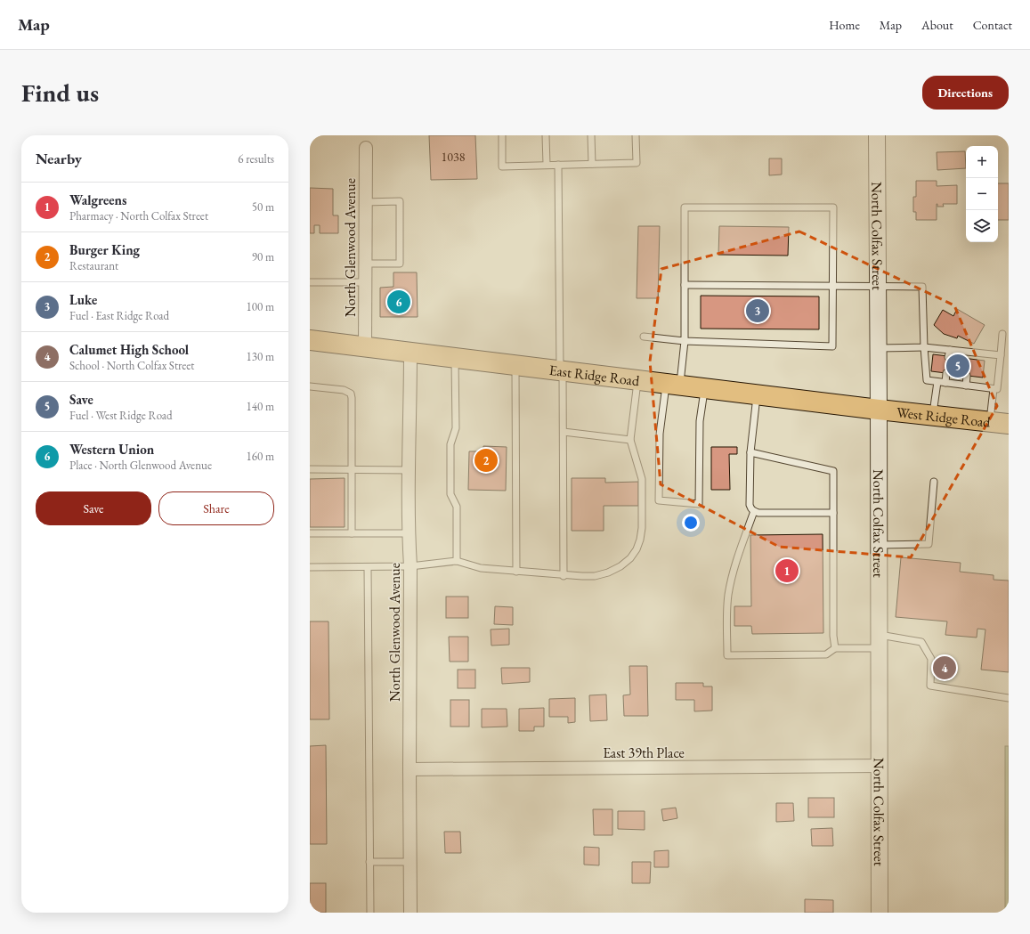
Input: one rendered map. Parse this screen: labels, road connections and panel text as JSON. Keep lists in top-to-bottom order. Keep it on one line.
{"streets":{"main road":["East Ridge Road","West Ridge Road"],"street":["North Colfax Street","North Glenwood Avenue","East 39th Place"]},"crossings":[["North Colfax Street","East Ridge Road"],["North Colfax Street","West Ridge Road"],["North Colfax Street","East 39th Place"],["North Glenwood Avenue","East Ridge Road"],["North Glenwood Avenue","East 39th Place"],["East Ridge Road","West Ridge Road"]],"house_numbers":["1038"],"page":{"header":"Map","nav":["Home","Map","About","Contact"],"buttons":["Directions",["Save","Share"]],"title":"Find us","heading":["Nearby","6 results"],"map_buttons":["+","−"],"list":[{"mark":"1","name":"Walgreens","note":"Pharmacy · North Colfax Street","value":"50 m"},{"mark":"2","name":"Burger King","note":"Restaurant","value":"90 m"},{"mark":"3","name":"Luke","note":"Fuel · East Ridge Road","value":"100 m"},{"mark":"4","name":"Calumet High School","note":"School · North Colfax Street","value":"130 m"},{"mark":"5","name":"Save","note":"Fuel · West Ridge Road","value":"140 m"},{"mark":"6","name":"Western Union","note":"Place · North Glenwood Avenue","value":"160 m"}],"pins":["6","3","5","2","1","4"]}}
